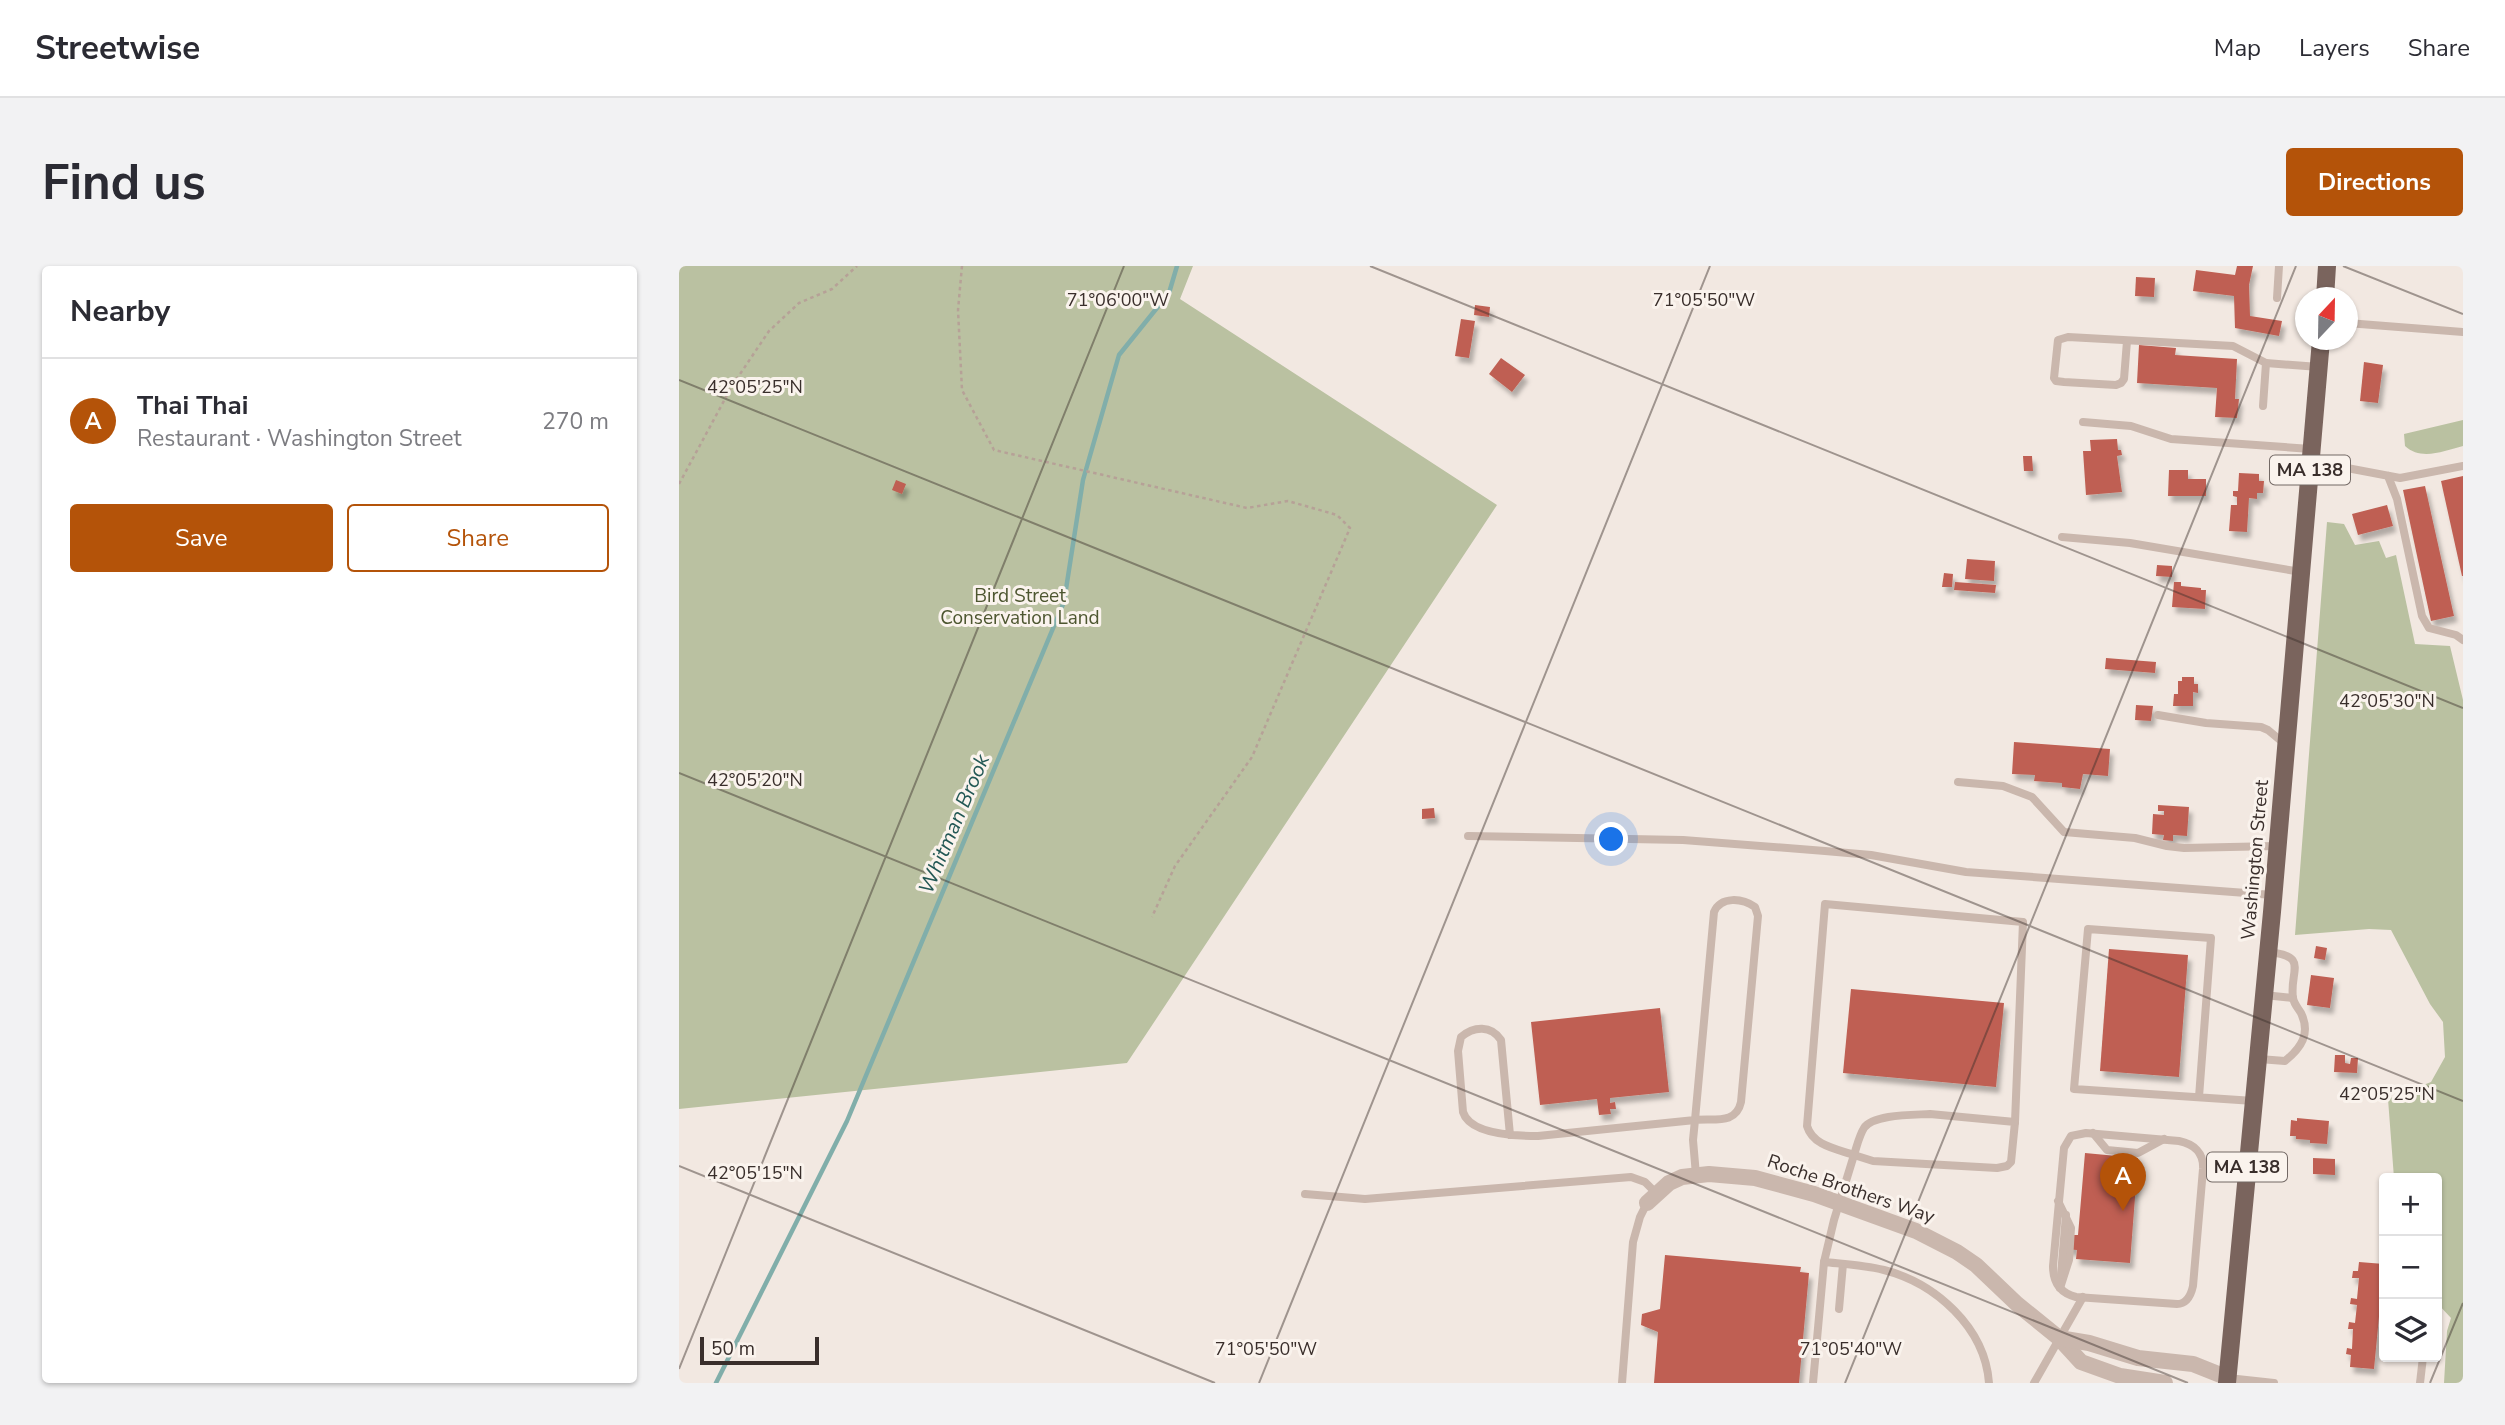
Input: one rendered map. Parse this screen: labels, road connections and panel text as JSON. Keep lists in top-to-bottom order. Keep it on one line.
{"streets":{"main road":["MA 138","Washington Street"],"street":["Roche Brothers Way"]},"crossings":[["Washington Street","Roche Brothers Way"]],"water":["Whitman Brook"],"parks":["Bird Street Conservation Land"],"scale_bar":"50 m","north":"top","page":{"header":"Streetwise","nav":["Map","Layers","Share"],"buttons":["Directions",["Save","Share"]],"title":"Find us","heading":"Nearby","list":[{"mark":"A","name":"Thai Thai","note":"Restaurant · Washington Street","value":"270 m"}],"pins":"A","map_buttons":["+","−"],"scale":"50 m"},"coordinates":["71°06'00\"W","71°05'50\"W","42°05'25\"N","42°05'30\"N","42°05'20\"N","42°05'15\"N","71°05'40\"W"]}
